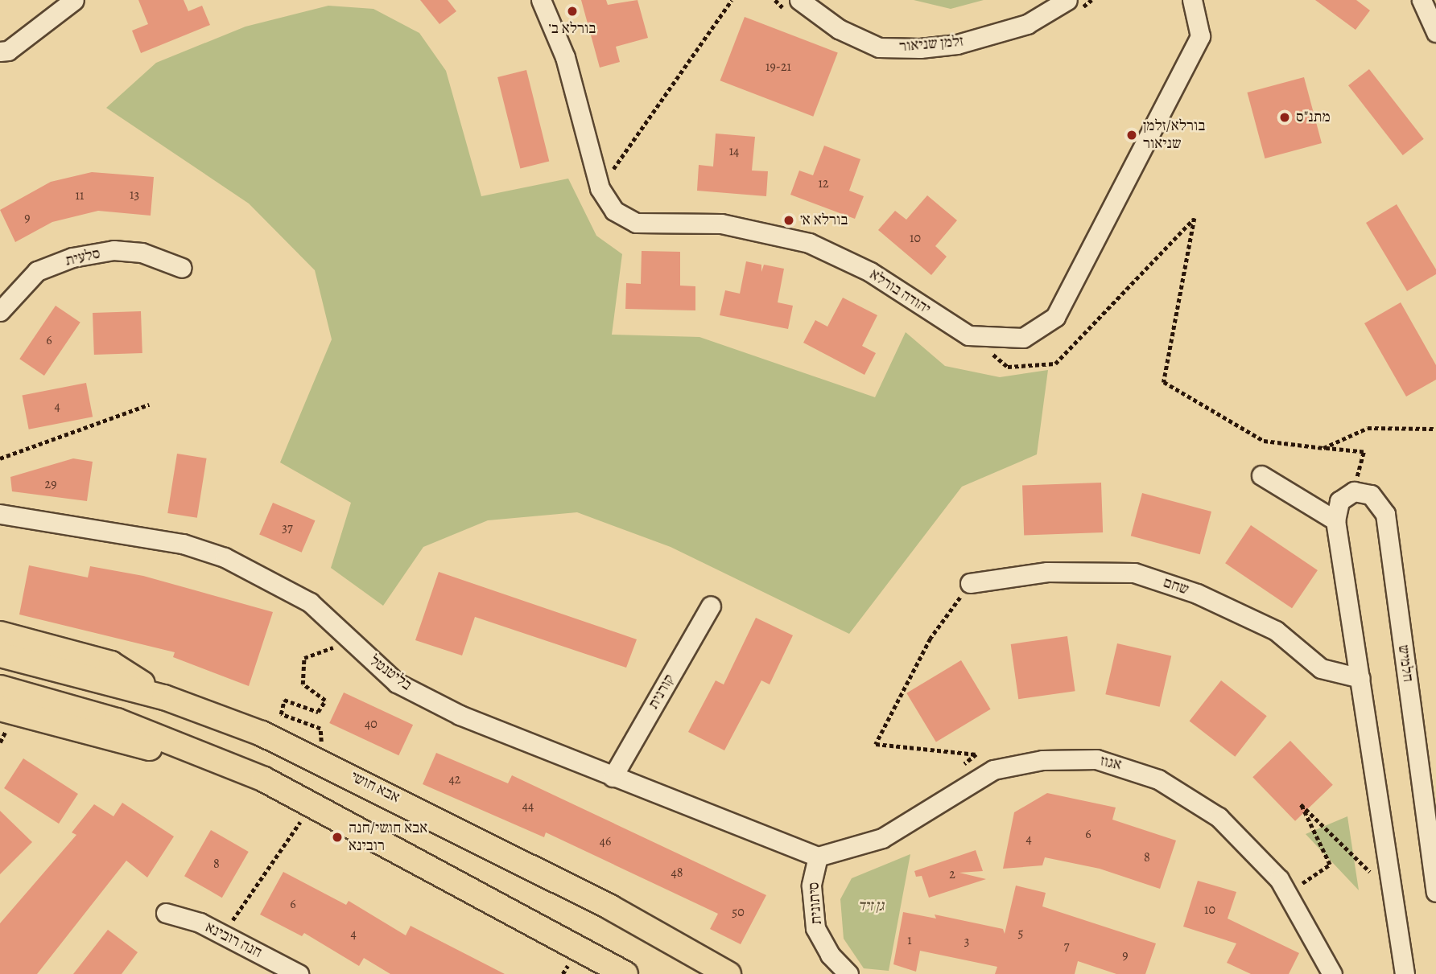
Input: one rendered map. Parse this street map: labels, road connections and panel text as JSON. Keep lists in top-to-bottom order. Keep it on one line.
{"streets":{"main road":["אבא חושי"],"street":["זלמן שניאור","סלעית","יהודה בורלא","שחם","חלמיש","בליטנטל","קורנית","אגוז","סיתונית","חנה רובינא"]},"crossings":[["בליטנטל","קורנית"],["בליטנטל","אגוז"],["בליטנטל","סיתונית"],["אגוז","סיתונית"]],"parks":["גן זיד"],"places":["בורלא ב׳","מתנ\"ס","בורלא/זלמן שניאור","בורלא א׳","אבא חושי/חנה רובינא"],"house_numbers":["19-21","14","12","13","11","9","10","6","4","29","37","40","42","44","6","4","46","8","8","48","2","6","10","50","5","4","1","3","7","9"]}
